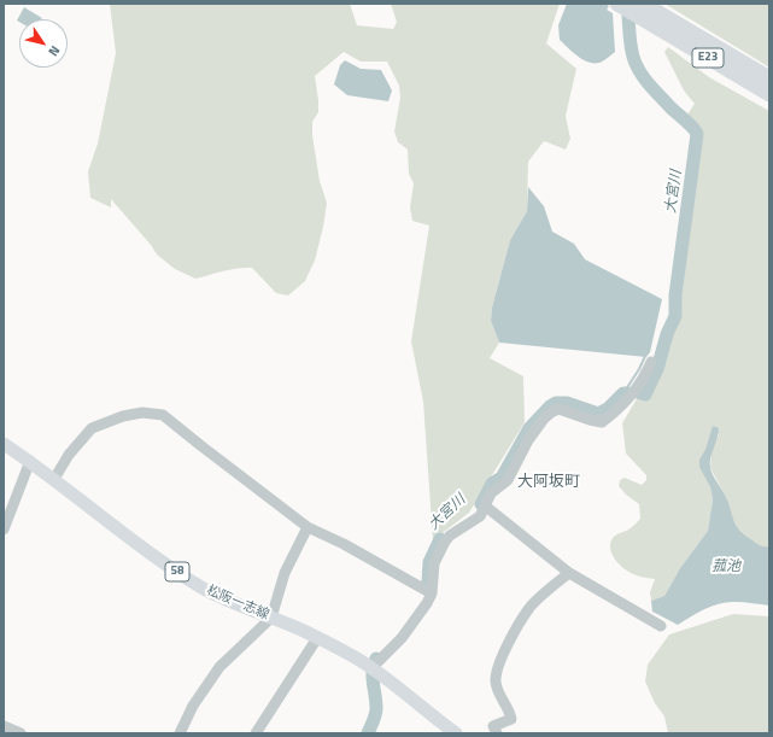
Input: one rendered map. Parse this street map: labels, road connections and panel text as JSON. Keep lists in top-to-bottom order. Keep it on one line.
{"streets":{"highway":["E23"],"main road":["58","松阪一志線"]},"districts":["大阿坂町"],"water":["大宮川","菰池"],"north":"bottom right"}
